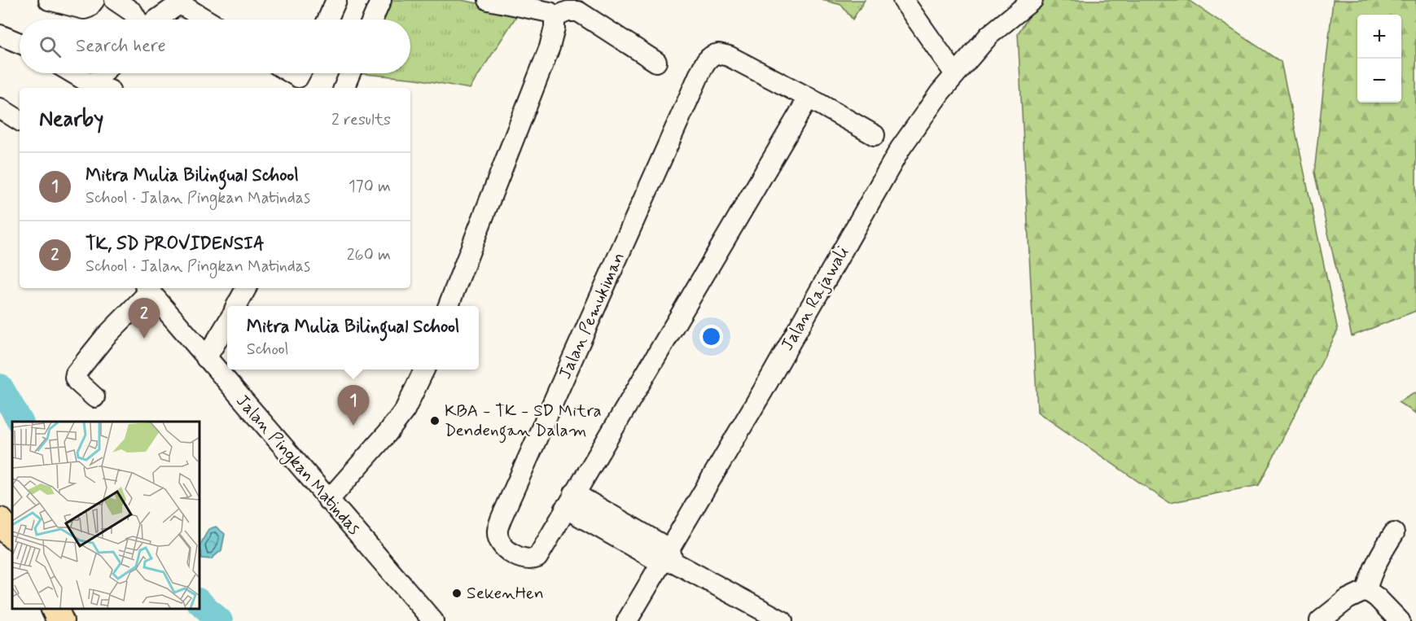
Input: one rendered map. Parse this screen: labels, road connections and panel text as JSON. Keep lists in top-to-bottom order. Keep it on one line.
{"streets":{"street":["Jalan Rajawali","Jalan Pemukiman","Jalan Pingkan Matindas"]},"places":["KBA - TK - SD Mitra Dendengan Dalam","SekenHen"],"page":{"map_buttons":["+","−"],"search":"Search here","heading":["Nearby","2 results"],"list":[{"mark":"1","name":"Mitra Mulia Bilingual School","note":"School · Jalan Pingkan Matindas","value":"170 m"},{"mark":"2","name":"TK, SD PROVIDENSIA","note":"School · Jalan Pingkan Matindas","value":"260 m"}],"pins":["2","1"],"popup":["Mitra Mulia Bilingual School","School"]}}
